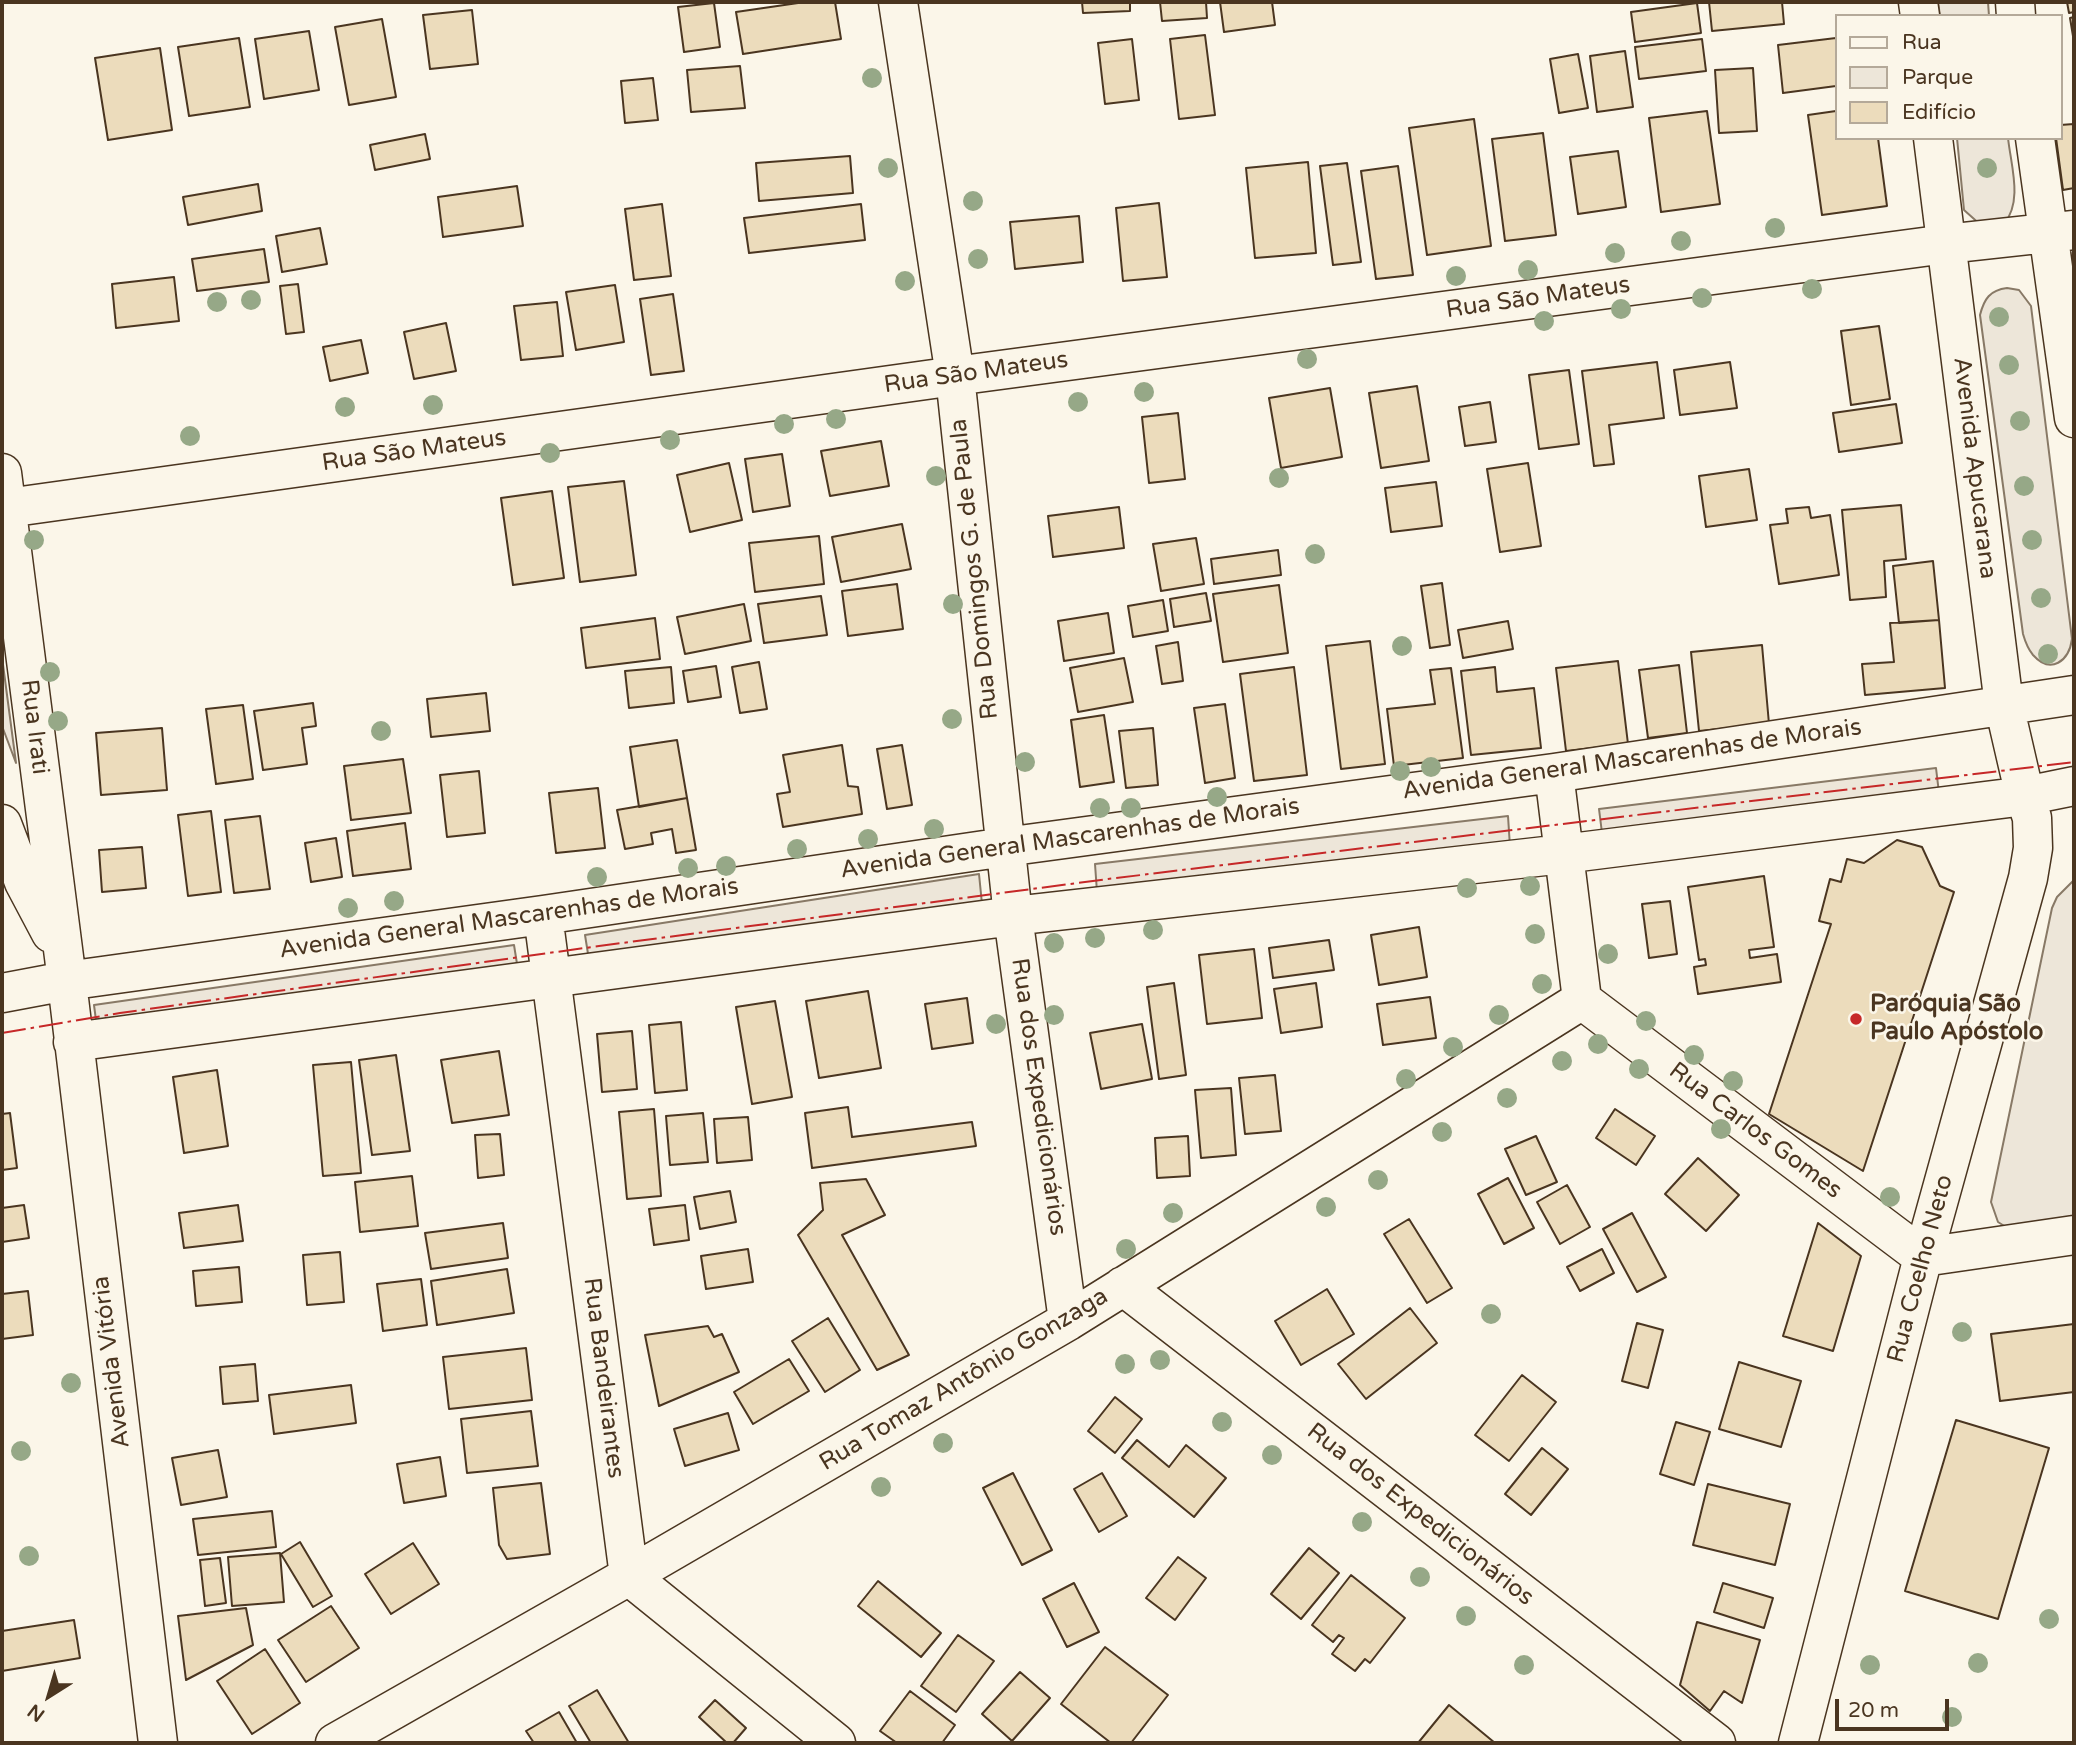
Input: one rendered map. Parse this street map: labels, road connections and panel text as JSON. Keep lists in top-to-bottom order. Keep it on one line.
{"streets":{"street":["Rua São Mateus","Avenida Apucarana","Rua Domingos G. de Paula","Rua Irati","Avenida General Mascarenhas de Morais","Rua dos Expedicionários","Rua Carlos Gomes","Rua Coelho Neto","Avenida Vitória","Rua Bandeirantes","Rua Tomaz Antônio Gonzaga"]},"crossings":[["Rua São Mateus","Avenida Apucarana"],["Rua São Mateus","Rua Domingos G. de Paula"],["Rua São Mateus","Rua Irati"],["Avenida Apucarana","Avenida General Mascarenhas de Morais"],["Avenida Apucarana","Rua Coelho Neto"],["Rua Domingos G. de Paula","Avenida General Mascarenhas de Morais"],["Rua Domingos G. de Paula","Rua dos Expedicionários"],["Rua Irati","Avenida General Mascarenhas de Morais"],["Rua Irati","Avenida Vitória"],["Avenida General Mascarenhas de Morais","Avenida Vitória"],["Avenida General Mascarenhas de Morais","Rua Bandeirantes"],["Rua dos Expedicionários","Rua Tomaz Antônio Gonzaga"],["Rua Carlos Gomes","Rua Coelho Neto"],["Rua Carlos Gomes","Rua Tomaz Antônio Gonzaga"],["Rua Bandeirantes","Rua Tomaz Antônio Gonzaga"]],"places":["Paróquia São Paulo Apóstolo"],"legend":["Rua","Parque","Edifício"],"scale_bar":"20 m","north":"bottom left"}
